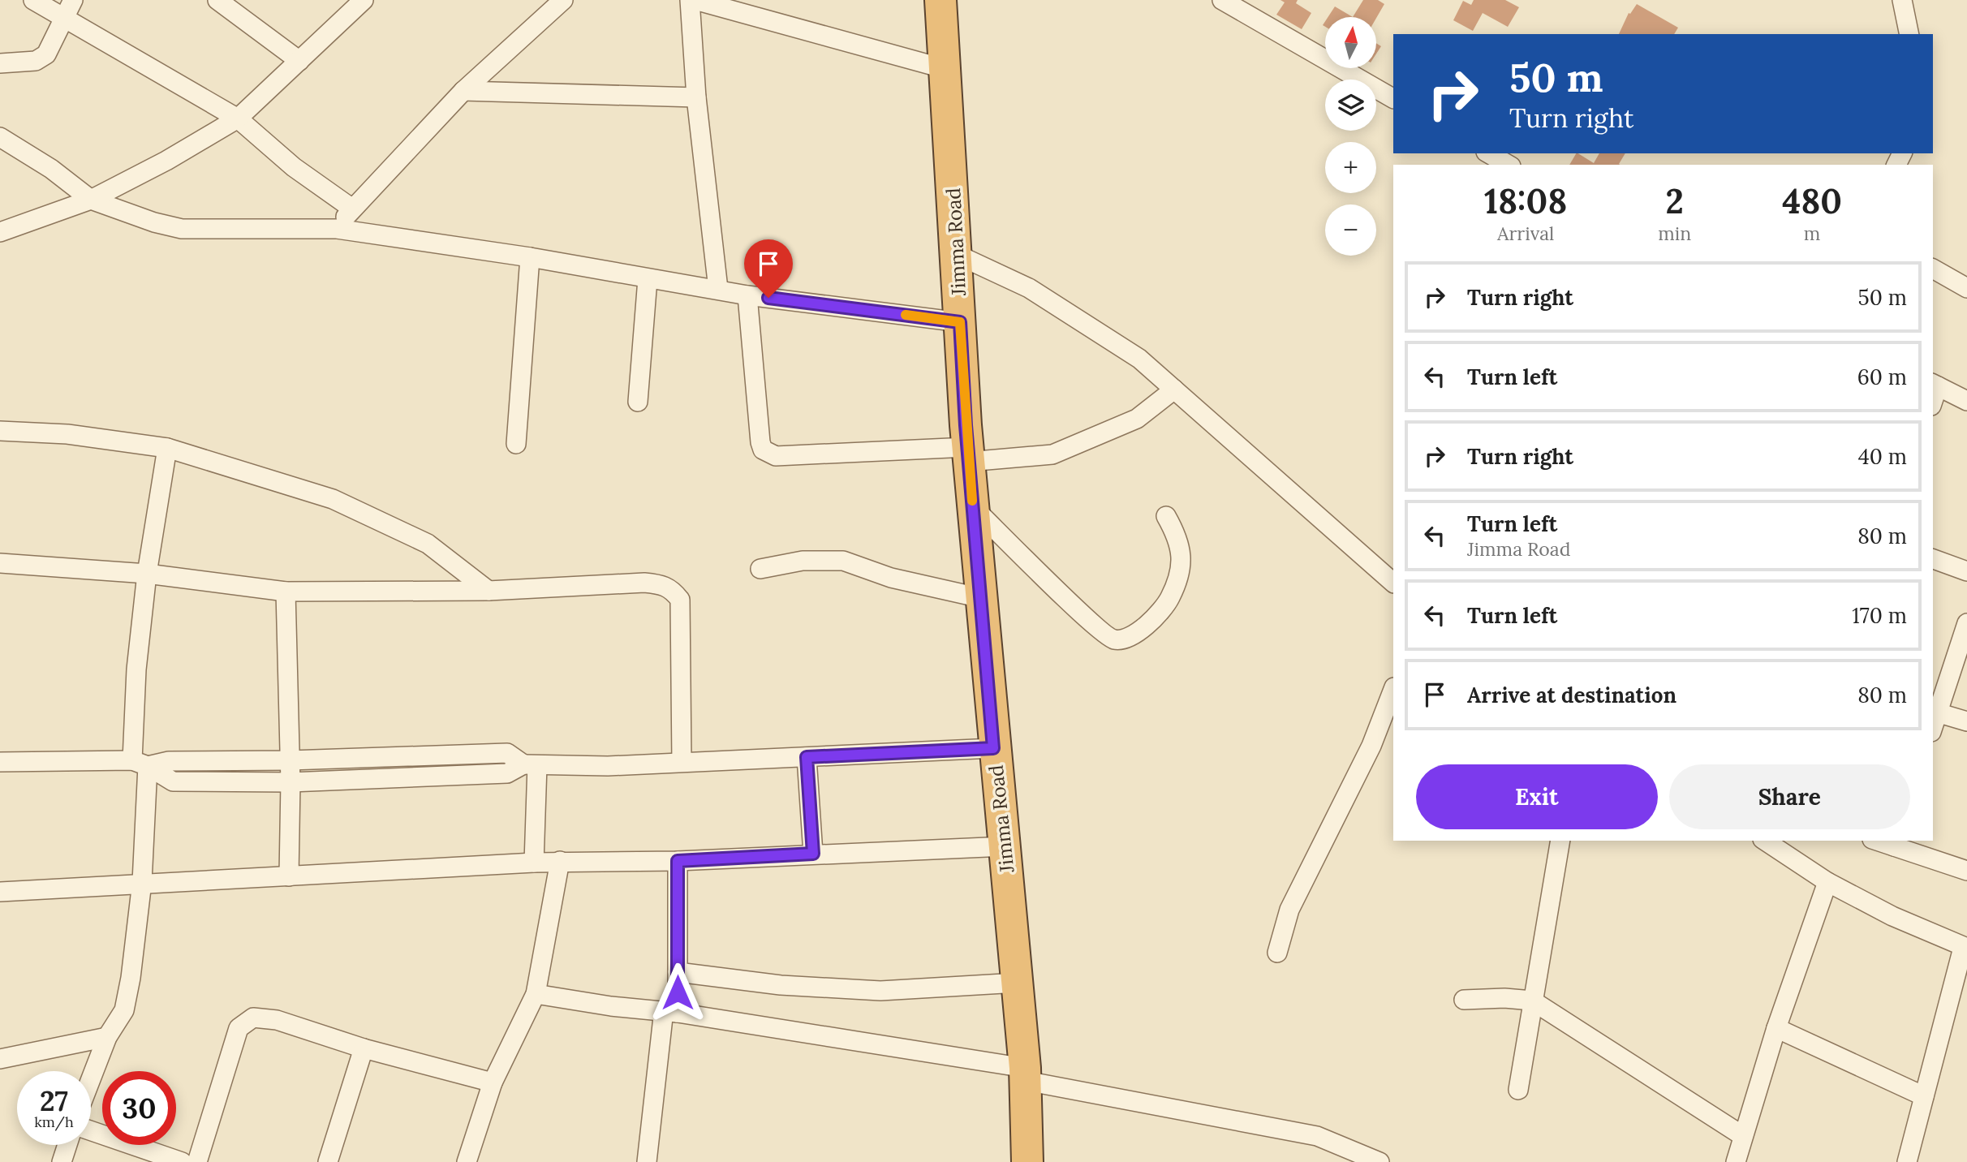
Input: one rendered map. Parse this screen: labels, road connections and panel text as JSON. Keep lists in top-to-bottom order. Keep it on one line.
{"streets":{"highway":["Jimma Road"]},"north":"top","page":{"map_buttons":["+","−"],"turn":["50 m","Turn right"],"eta":["18:08","Arrival","2","min","480","m"],"list":[{"name":"Turn right","value":"50 m"},{"name":"Turn left","value":"60 m"},{"name":"Turn right","value":"40 m"},{"name":"Turn left","note":"Jimma Road","value":"80 m"},{"name":"Turn left","value":"170 m"},{"name":"Arrive at destination","value":"80 m"}],"buttons":["Exit","Share"],"speed":"27 km/h","limit":"30"}}
